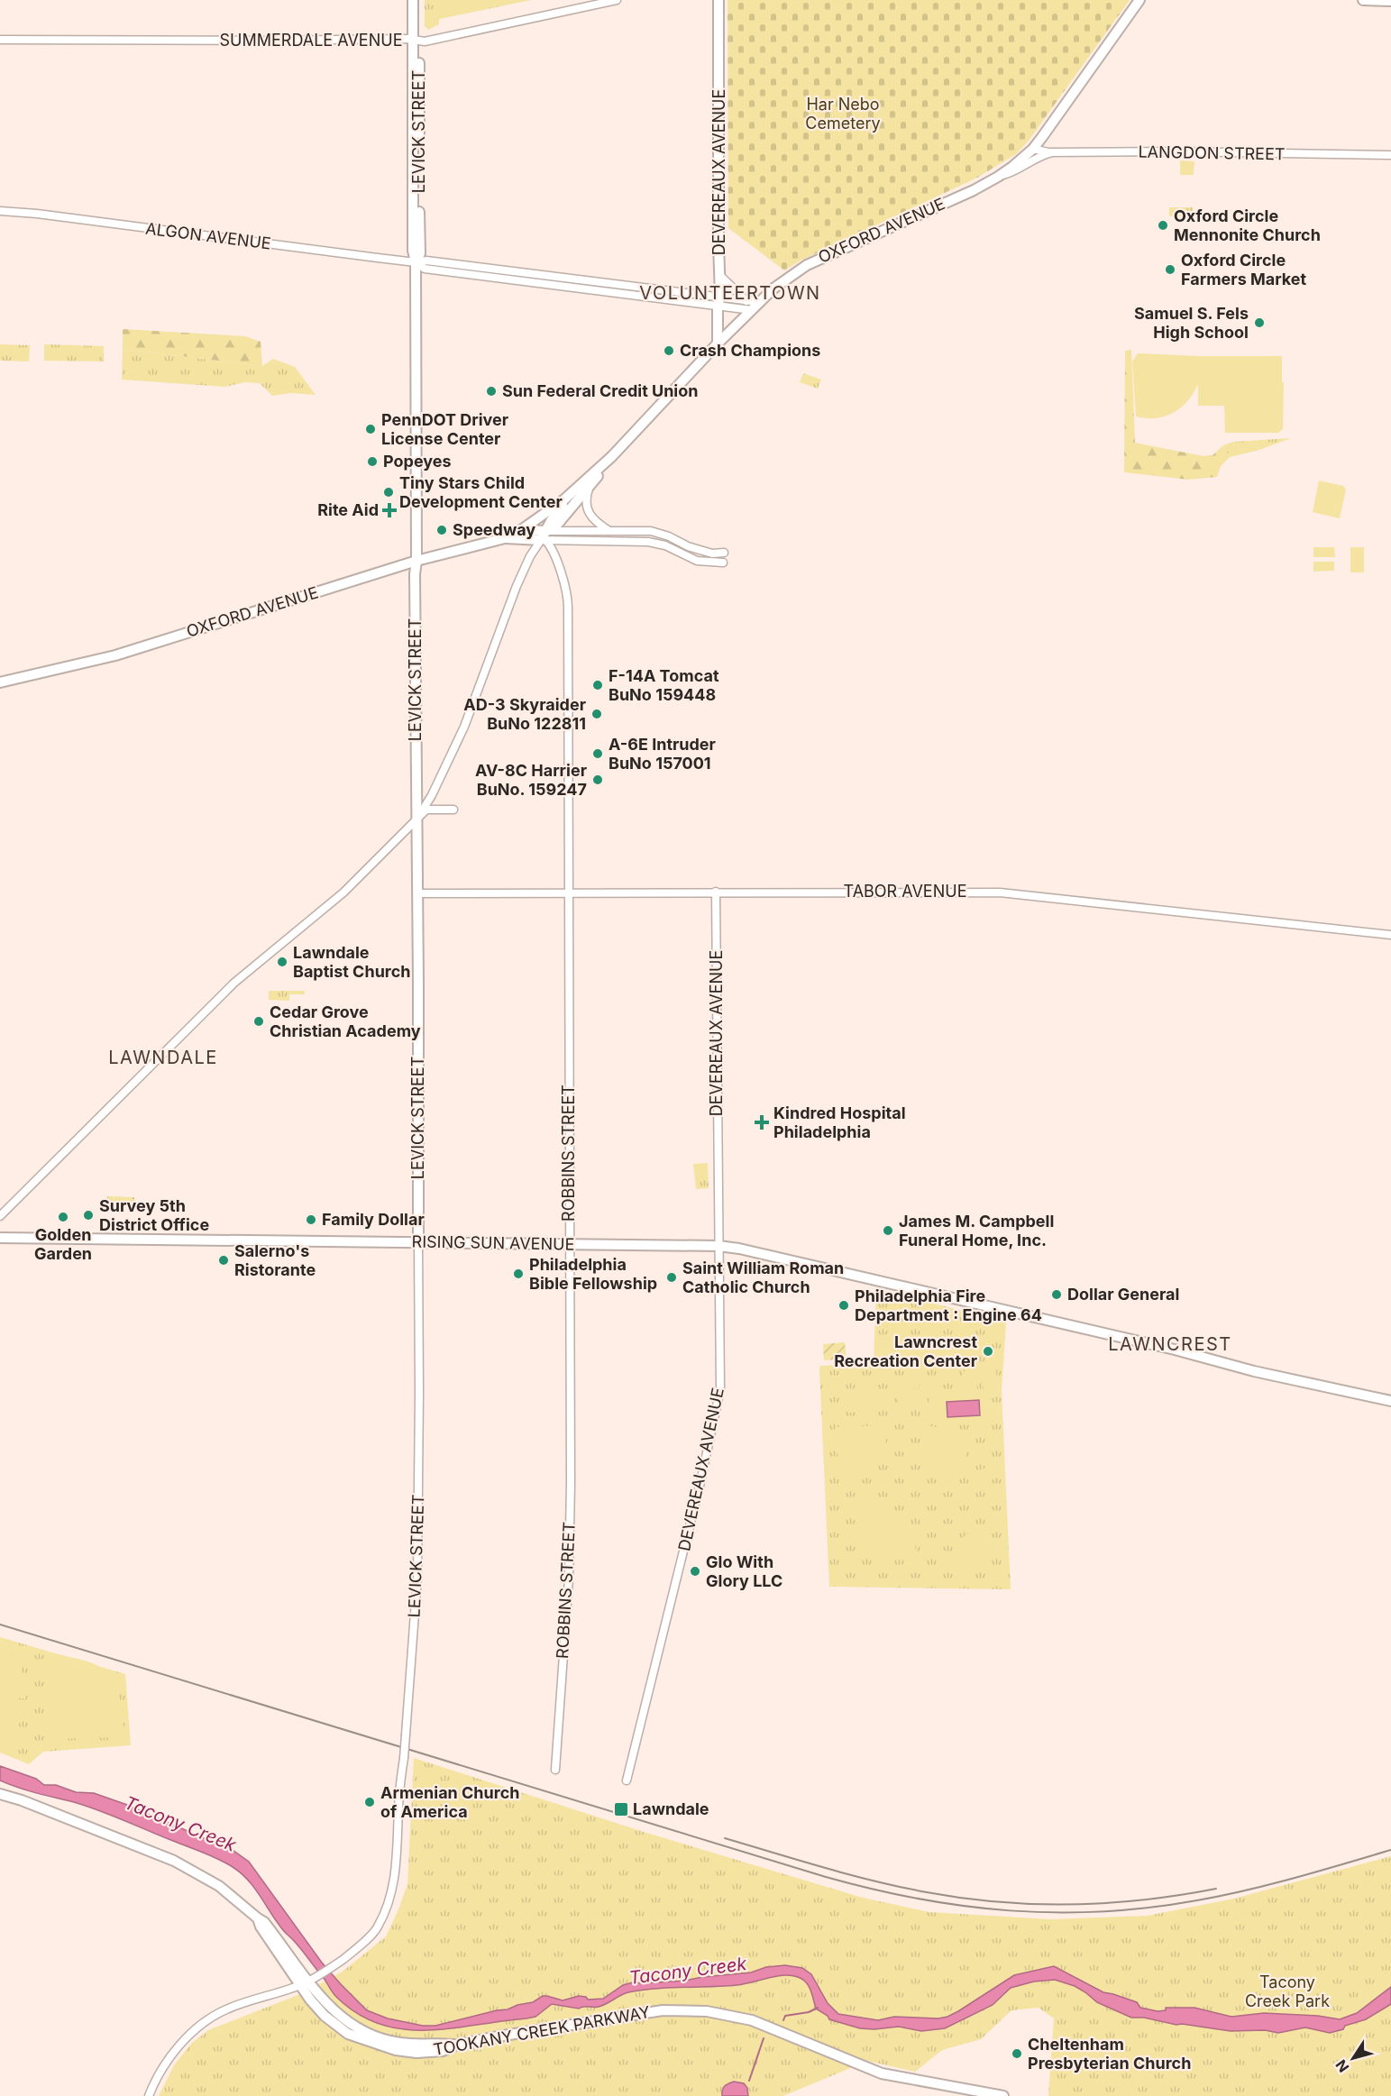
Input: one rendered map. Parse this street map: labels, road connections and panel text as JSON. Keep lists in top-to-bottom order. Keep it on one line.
{"streets":{"main road":["LEVICK STREET","DEVEREAUX AVENUE","OXFORD AVENUE","RISING SUN AVENUE","TOOKANY CREEK PARKWAY"],"street":["SUMMERDALE AVENUE","LANGDON STREET","ALGON AVENUE","TABOR AVENUE","ROBBINS STREET"]},"crossings":[["SUMMERDALE AVENUE","LEVICK STREET"],["LEVICK STREET","OXFORD AVENUE"],["LEVICK STREET","ALGON AVENUE"],["LEVICK STREET","TABOR AVENUE"],["LEVICK STREET","RISING SUN AVENUE"],["LEVICK STREET","TOOKANY CREEK PARKWAY"],["LANGDON STREET","OXFORD AVENUE"],["DEVEREAUX AVENUE","OXFORD AVENUE"],["DEVEREAUX AVENUE","ALGON AVENUE"],["DEVEREAUX AVENUE","TABOR AVENUE"],["DEVEREAUX AVENUE","RISING SUN AVENUE"],["OXFORD AVENUE","ALGON AVENUE"],["OXFORD AVENUE","ROBBINS STREET"],["TABOR AVENUE","ROBBINS STREET"],["ROBBINS STREET","RISING SUN AVENUE"]],"districts":["VOLUNTEERTOWN","LAWNDALE","LAWNCREST"],"water":["Tacony Creek"],"parks":["Har Nebo Cemetery","Tacony Creek Park"],"places":{"other":["Oxford Circle Mennonite Church","Oxford Circle Farmers Market","Samuel S. Fels High School","Crash Champions","Sun Federal Credit Union","PennDOT Driver License Center","Popeyes","Tiny Stars Child Development Center","Speedway","F-14A Tomcat BuNo 159448","AD-3 Skyraider BuNo 122811","A-6E Intruder BuNo 157001","AV-8C Harrier BuNo. 159247","Lawndale Baptist Church","Cedar Grove Christian Academy","Survey 5th District Office","Golden Garden","Family Dollar","James M. Campbell Funeral Home, Inc.","Salerno's Ristorante","Philadelphia Bible Fellowship","Saint William Roman Catholic Church","Dollar General","Philadelphia Fire Department : Engine 64","Lawncrest Recreation Center","Glo With Glory LLC","Armenian Church of America","Cheltenham Presbyterian Church"],"health":["Rite Aid","Kindred Hospital Philadelphia"],"transit":["Lawndale"]},"north":"bottom left"}
